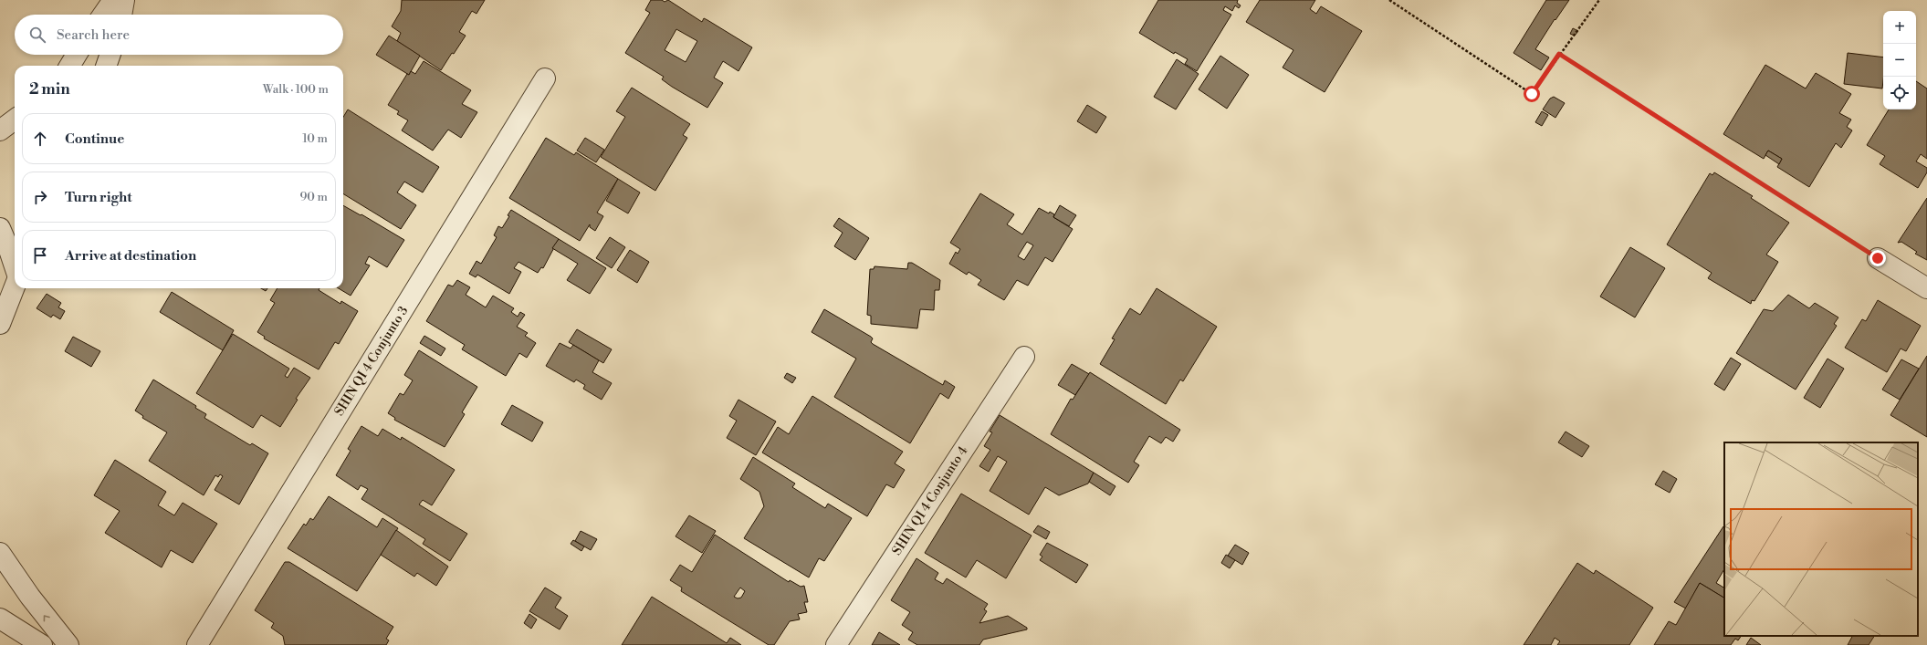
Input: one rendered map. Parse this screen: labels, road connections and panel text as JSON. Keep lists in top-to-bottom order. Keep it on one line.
{"streets":{"street":["SHIN QI 4 Conjunto 3","SHIN QI 4 Conjunto 4"]},"page":{"map_buttons":["+","−"],"search":"Search here","heading":["2 min","Walk · 100 m"],"list":[["Continue","10 m"],["Turn right","90 m"],"Arrive at destination"]}}
